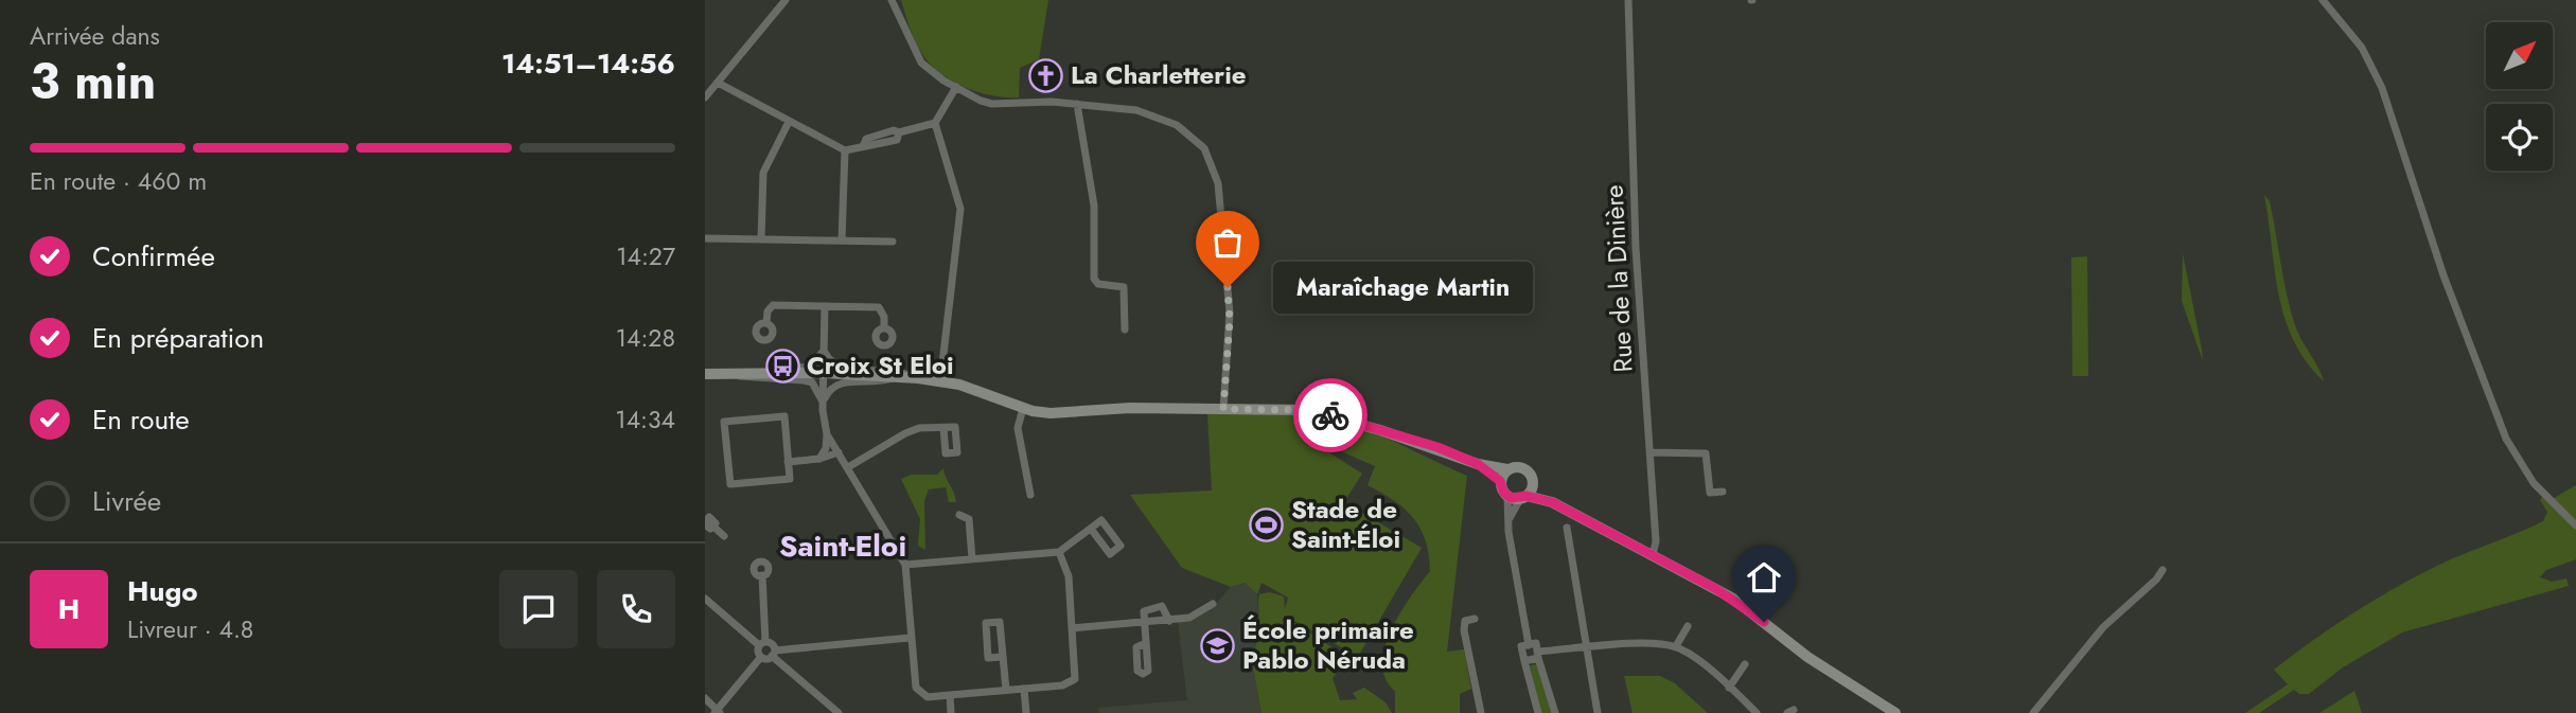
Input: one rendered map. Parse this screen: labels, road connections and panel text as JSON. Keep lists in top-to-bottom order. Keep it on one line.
{"streets":{"street":["Rue de la Dinière"]},"districts":["Saint-Eloi"],"places":{"church":["La Charletterie"],"other":["Maraîchage Martin"],"bus stop":["Croix St Eloi"],"sports":["Stade de Saint-Éloi"],"school or university":["École primaire Pablo Néruda"]},"north":"top right","page":{"heading":["3 min","Arrivée dans","14:51–14:56"],"panel":["Hugo","Livreur · 4.8"],"bar":"En route · 460 m","list":[["Confirmée","14:27"],["En préparation","14:28"],["En route","14:34"],"Livrée"],"bubble":"Maraîchage Martin","round":"H"}}
